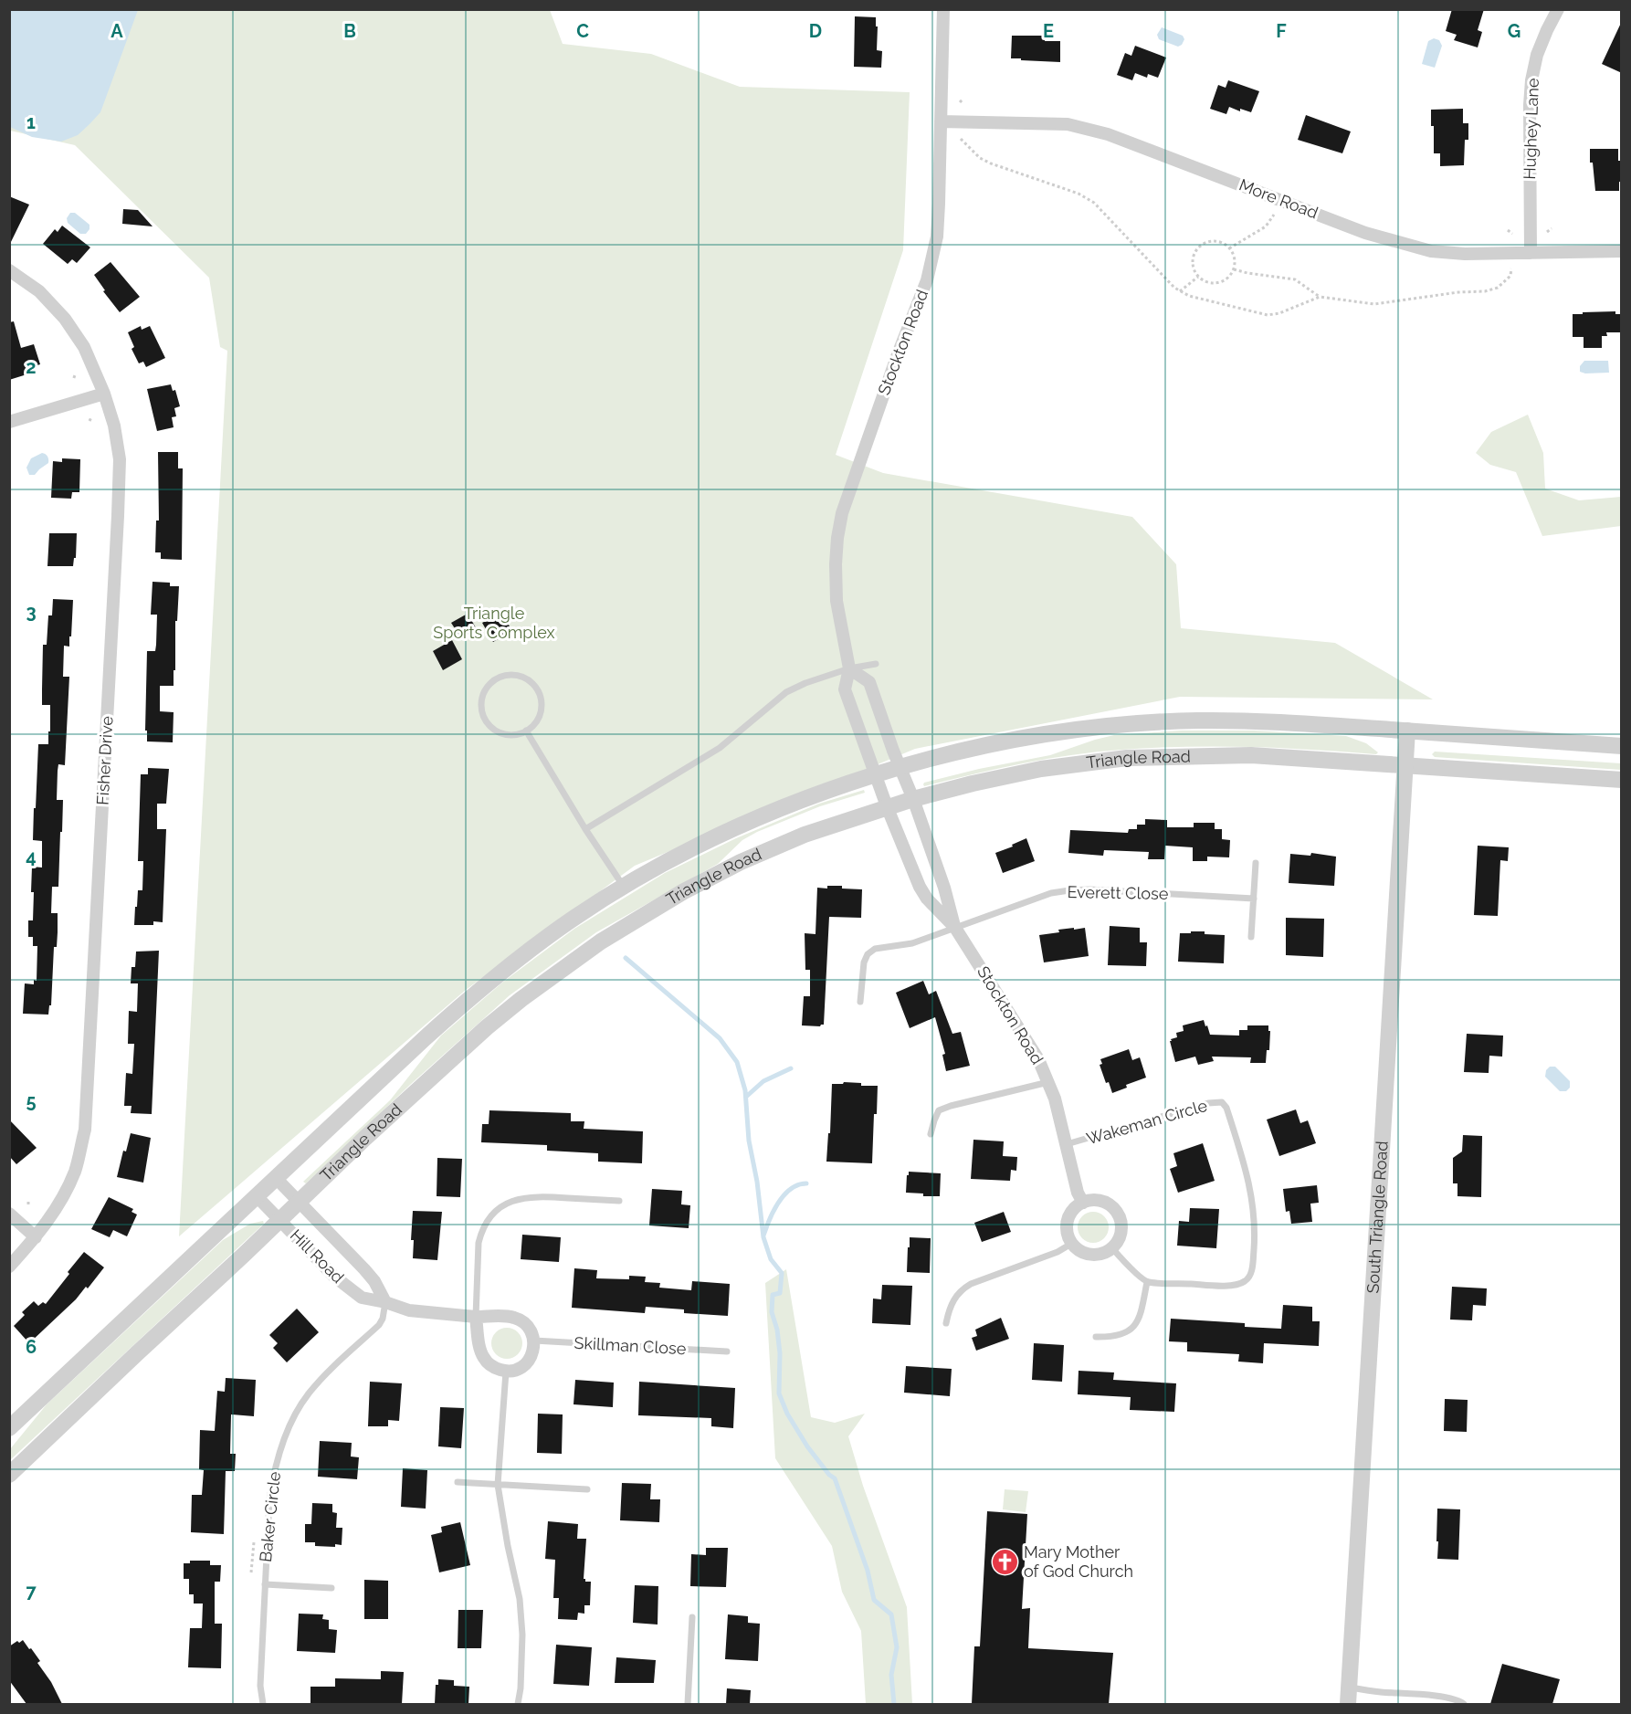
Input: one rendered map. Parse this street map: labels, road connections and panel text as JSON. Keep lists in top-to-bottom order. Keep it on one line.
{"streets":{"street":["Hughey Lane","More Road","Stockton Road","Triangle Road","Fisher Drive","South Triangle Road","Hill Road"],"lane":["Everett Close","Wakeman Circle","Skillman Close","Baker Circle"]},"crossings":[["Hughey Lane","More Road"],["More Road","Stockton Road"],["Stockton Road","Triangle Road"],["Stockton Road","Everett Close"],["Stockton Road","Wakeman Circle"],["Triangle Road","South Triangle Road"],["Triangle Road","Hill Road"],["Hill Road","Skillman Close"],["Hill Road","Baker Circle"]],"parks":["Triangle Sports Complex"],"places":{"church":["Mary Mother of God Church"]},"grid":{"columns":["A","B","C","D","E","F","G"],"rows":["1","2","3","4","5","6","7"]}}
